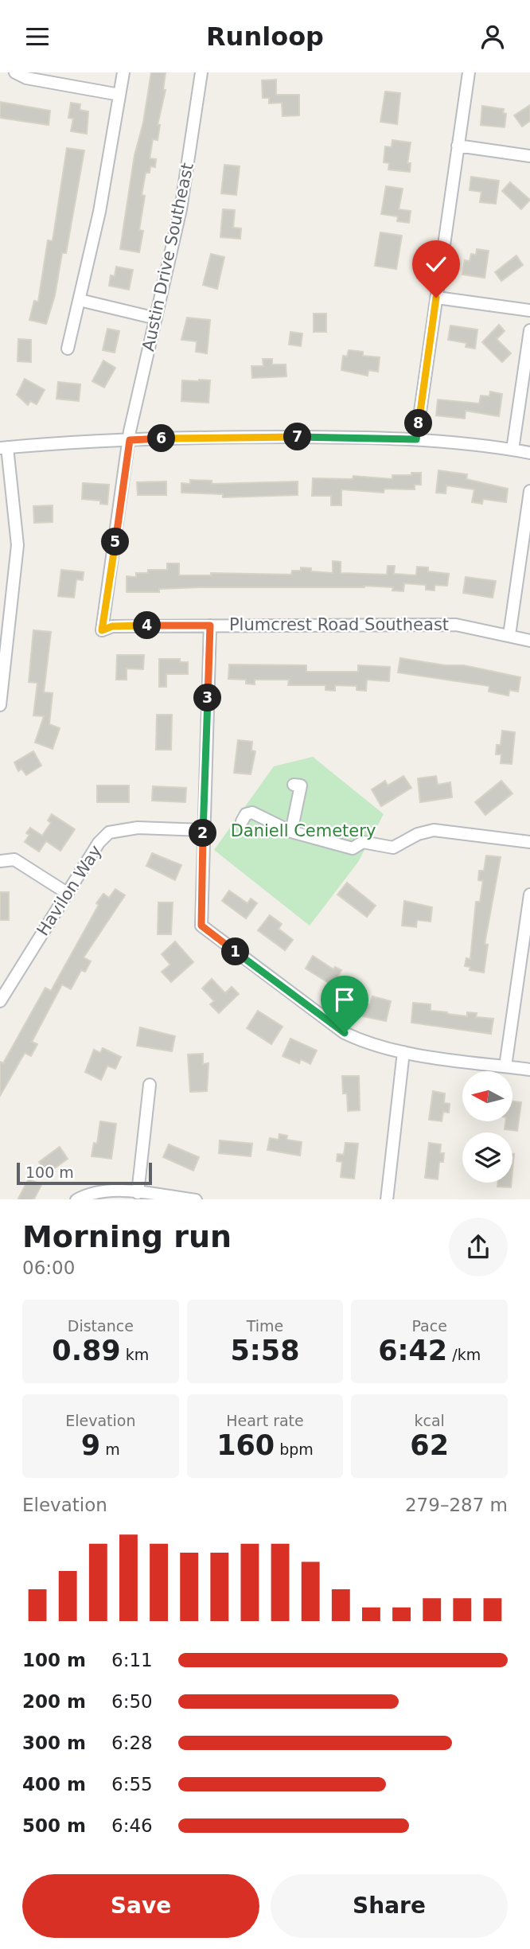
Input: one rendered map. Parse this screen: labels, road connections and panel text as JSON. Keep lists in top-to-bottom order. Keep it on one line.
{"streets":{"street":["Austin Drive Southeast","Plumcrest Road Southeast","Havilon Way"]},"crossings":[["Austin Drive Southeast","Plumcrest Road Southeast"]],"parks":["Daniell Cemetery"],"scale_bar":"100 m","north":"left","page":{"header":"Runloop","pins":["8","7","6","5","4","3","2","1"],"scale":"100 m","heading":["Morning run","06:00"],"stats":[["Distance","0.89 km"],["Time","5:58"],["Pace","6:42 /km"],["Elevation","9 m"],["Heart rate","160 bpm"],["kcal","62"]],"chart":["Elevation","279–287 m"],"list":[{"name":"100 m","note":"6:11"},{"name":"200 m","note":"6:50"},{"name":"300 m","note":"6:28"},{"name":"400 m","note":"6:55"},{"name":"500 m","note":"6:46"}],"buttons":["Save","Share"]}}
